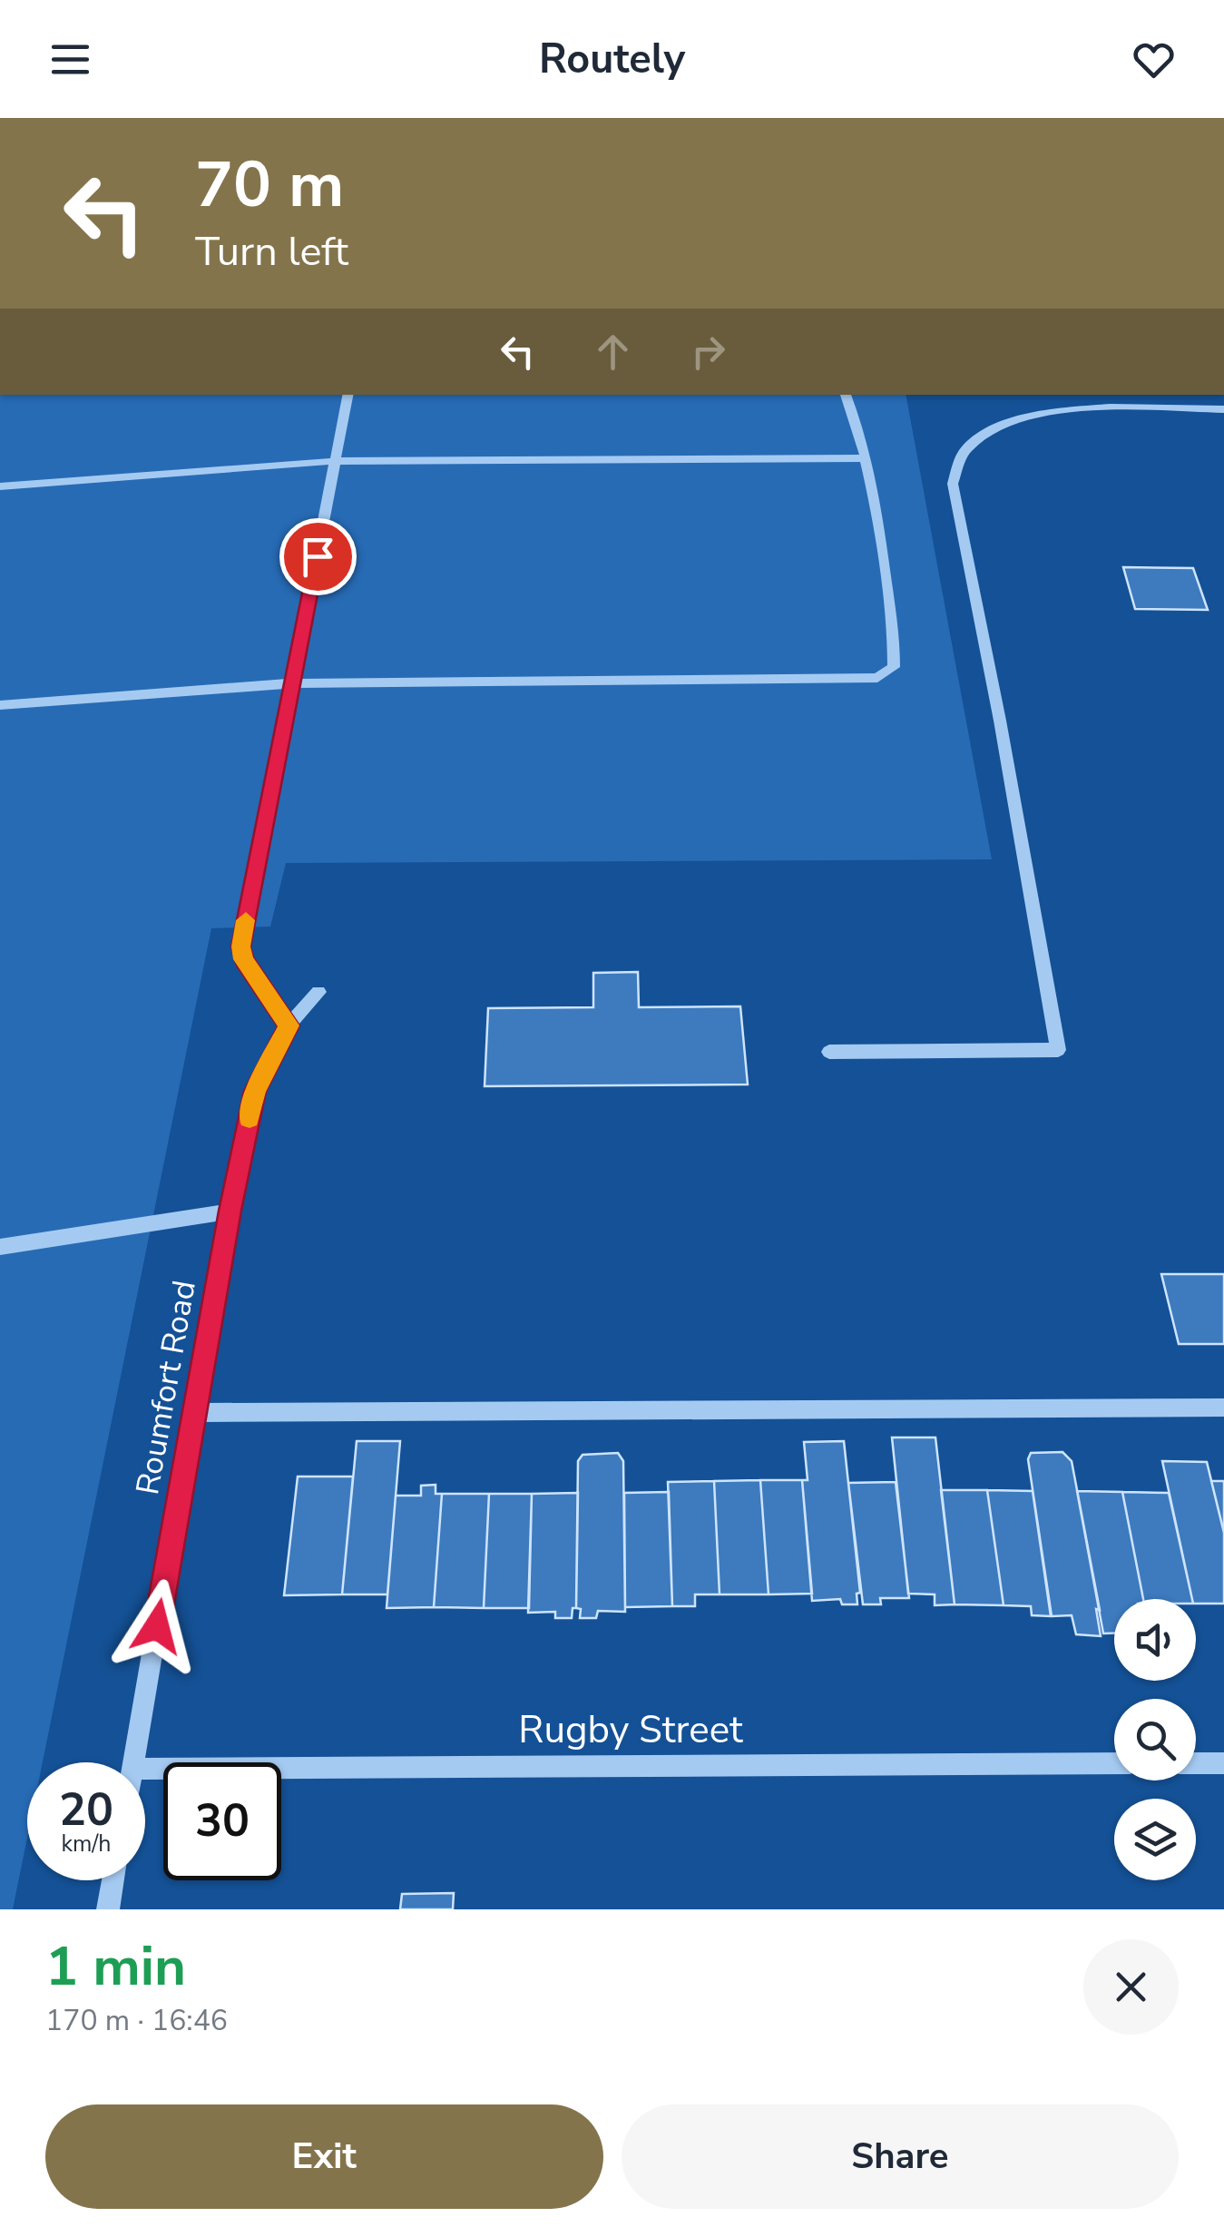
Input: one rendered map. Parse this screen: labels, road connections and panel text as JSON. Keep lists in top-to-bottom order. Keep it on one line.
{"streets":{"street":["Roumfort Road","Rugby Street"]},"page":{"header":"Routely","turn":["70 m","Turn left"],"speed":"20 km/h","limit":"30","heading":["1 min","170 m · 16:46"],"buttons":["Exit","Share"]}}
